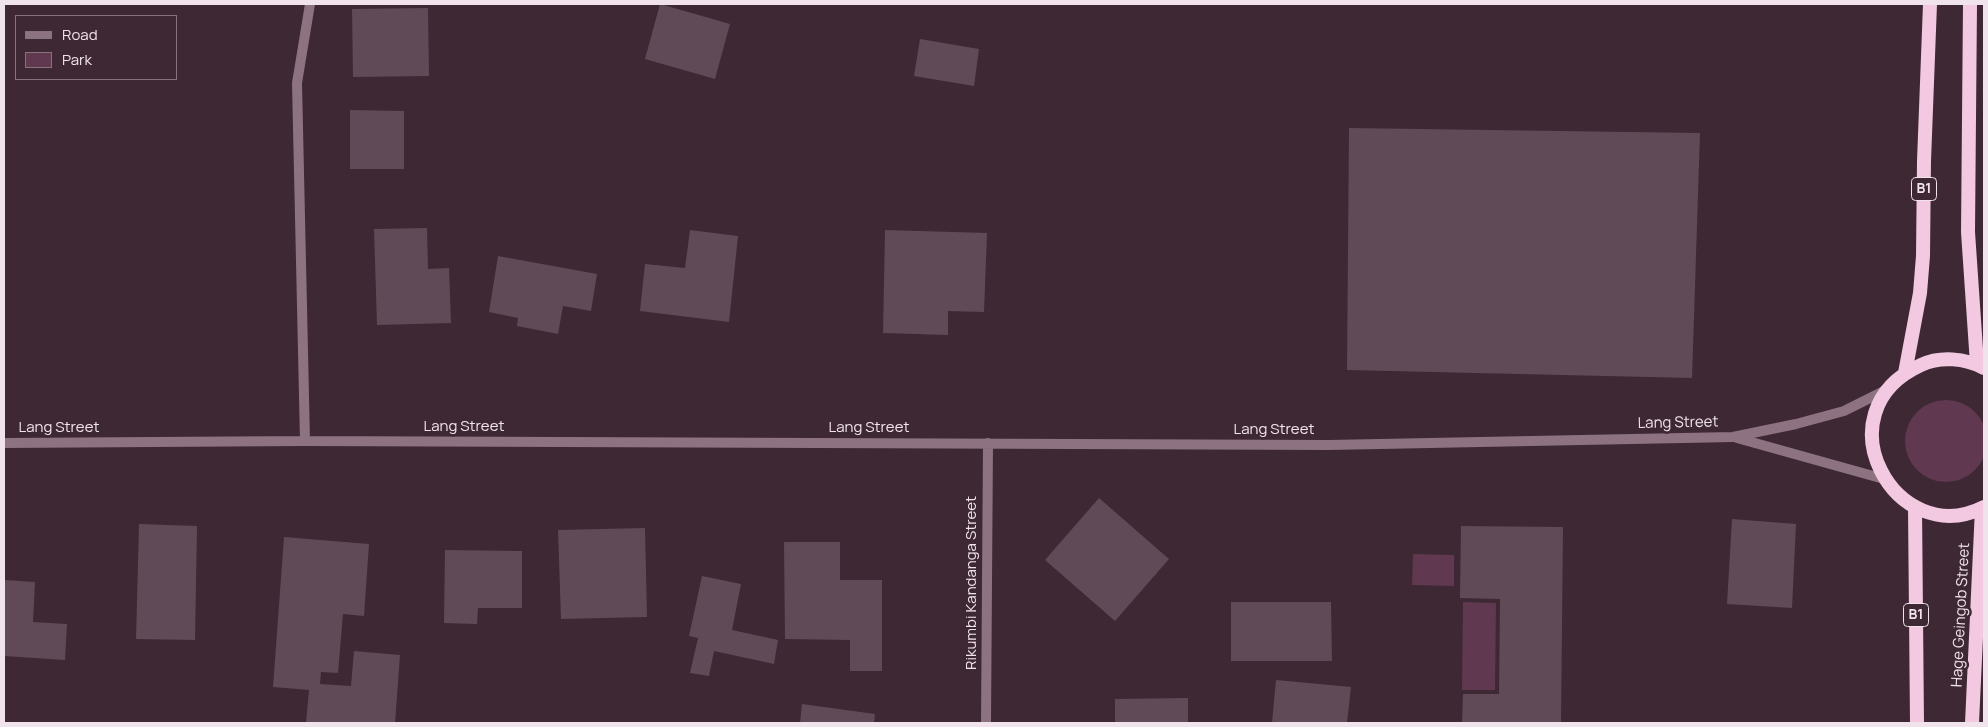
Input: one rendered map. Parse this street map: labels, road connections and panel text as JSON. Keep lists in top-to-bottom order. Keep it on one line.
{"streets":{"highway":["B1","Hage Geingob Street"],"street":["Lang Street","Rikumbi Kandanga Street"]},"crossings":[["B1","Hage Geingob Street"],["Lang Street","Rikumbi Kandanga Street"],["Lang Street","Hage Geingob Street"]],"legend":["Road","Park"]}
